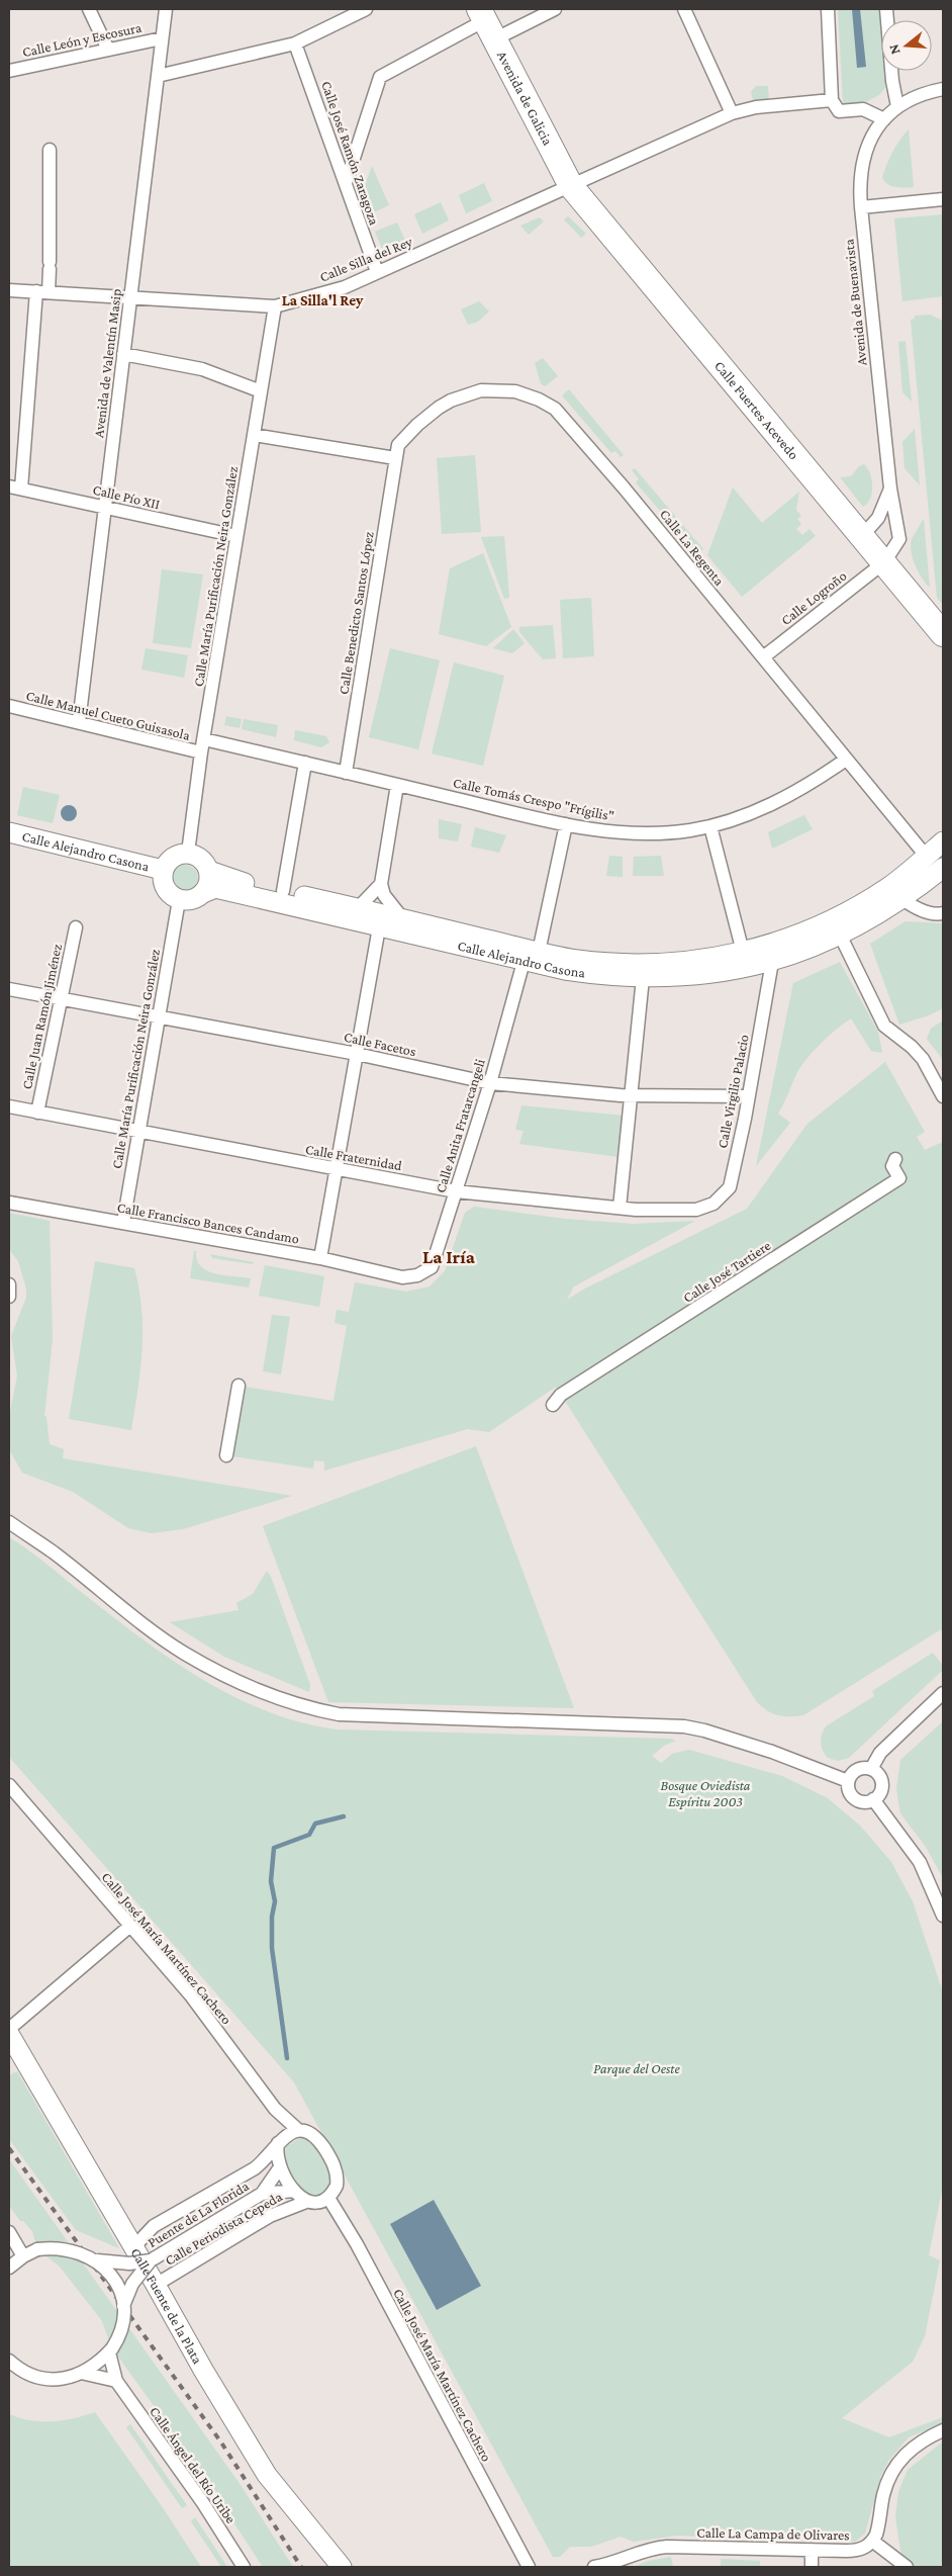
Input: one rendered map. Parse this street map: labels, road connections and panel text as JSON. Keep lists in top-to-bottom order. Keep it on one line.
{"streets":{"highway":["Avenida de Galicia","Calle Fuertes Acevedo"],"main road":["Calle Alejandro Casona","Calle Fuente de la Plata"],"street":["Calle León y Escosura","Calle José Ramón Zaragoza","Calle Silla del Rey","Avenida de Buenavista","Avenida de Valentín Masip","Calle Pío XII","Calle La Regenta","Calle María Purificación Neira González","Calle Logroño","Calle Benedicto Santos López","Calle Manuel Cueto Guisasola","Calle Tomás Crespo \"Frígilis\"","Calle Juan Ramón Jiménez","Calle Facetos","Calle Virgilio Palacio","Calle Anita Fratarcangeli","Calle Fraternidad","Calle Francisco Bances Candamo","Calle José Tartiere","Calle José María Martínez Cachero","Puente de La Florida","Calle Periodista Cepeda","Calle Ángel del Río Uribe","Calle La Campa de Olivares"]},"crossings":[["Calle León y Escosura","Avenida de Valentín Masip"],["Avenida de Galicia","Calle Silla del Rey"],["Avenida de Galicia","Calle Fuertes Acevedo"],["Calle José Ramón Zaragoza","Calle Silla del Rey"],["Calle Silla del Rey","Avenida de Valentín Masip"],["Calle Silla del Rey","Calle Fuertes Acevedo"],["Calle Silla del Rey","Calle María Purificación Neira González"],["Avenida de Buenavista","Calle Fuertes Acevedo"],["Avenida de Buenavista","Calle Logroño"],["Avenida de Valentín Masip","Calle Pío XII"],["Avenida de Valentín Masip","Calle Manuel Cueto Guisasola"],["Calle Fuertes Acevedo","Calle Logroño"],["Calle Pío XII","Calle María Purificación Neira González"],["Calle La Regenta","Calle Logroño"],["Calle La Regenta","Calle Benedicto Santos López"],["Calle La Regenta","Calle Tomás Crespo \"Frígilis\""],["Calle La Regenta","Calle Alejandro Casona"],["Calle María Purificación Neira González","Calle Manuel Cueto Guisasola"],["Calle María Purificación Neira González","Calle Tomás Crespo \"Frígilis\""],["Calle María Purificación Neira González","Calle Alejandro Casona"],["Calle María Purificación Neira González","Calle Facetos"],["Calle María Purificación Neira González","Calle Fraternidad"],["Calle María Purificación Neira González","Calle Francisco Bances Candamo"],["Calle Benedicto Santos López","Calle Tomás Crespo \"Frígilis\""],["Calle Tomás Crespo \"Frígilis\"","Calle Anita Fratarcangeli"],["Calle Alejandro Casona","Calle Virgilio Palacio"],["Calle Alejandro Casona","Calle Anita Fratarcangeli"],["Calle Juan Ramón Jiménez","Calle Facetos"],["Calle Juan Ramón Jiménez","Calle Fraternidad"],["Calle Facetos","Calle Virgilio Palacio"],["Calle Facetos","Calle Anita Fratarcangeli"],["Calle Virgilio Palacio","Calle Fraternidad"],["Calle Anita Fratarcangeli","Calle Fraternidad"],["Calle Anita Fratarcangeli","Calle Francisco Bances Candamo"],["Calle José María Martínez Cachero","Puente de La Florida"],["Calle José María Martínez Cachero","Calle Periodista Cepeda"],["Puente de La Florida","Calle Periodista Cepeda"],["Puente de La Florida","Calle Fuente de la Plata"],["Calle Periodista Cepeda","Calle Fuente de la Plata"]],"districts":["La Silla'l Rey","La Iría"],"parks":["Bosque Oviedista Espíritu 2003","Parque del Oeste"],"north":"left"}
